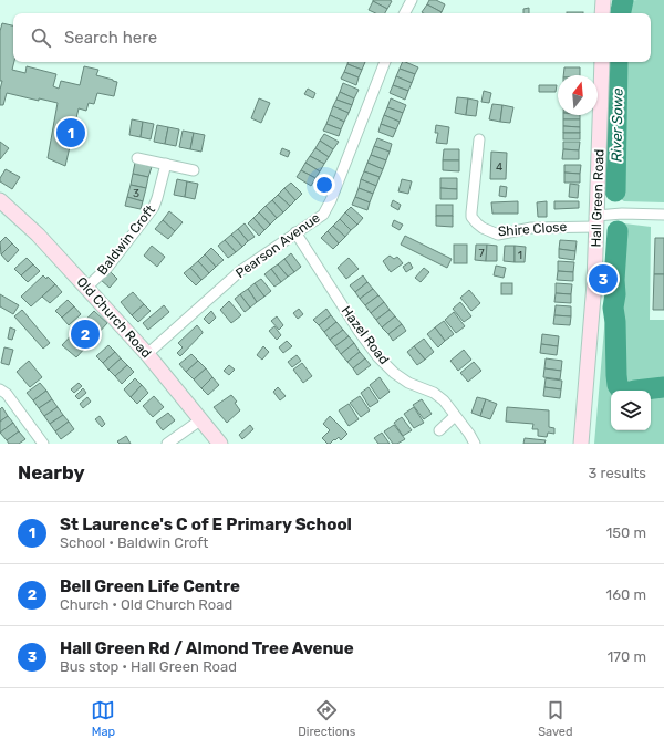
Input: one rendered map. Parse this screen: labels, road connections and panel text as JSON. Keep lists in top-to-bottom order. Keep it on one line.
{"streets":{"main road":["Hall Green Road","Old Church Road"],"street":["Shire Close","Baldwin Croft","Pearson Avenue","Hazel Road"]},"crossings":[["Hall Green Road","Shire Close"],["Baldwin Croft","Old Church Road"],["Pearson Avenue","Old Church Road"],["Pearson Avenue","Hazel Road"]],"water":["River Sowe"],"house_numbers":["4","3","7","1"],"north":"top","page":{"search":"Search here","pins":["1","3","2"],"heading":["Nearby","3 results"],"list":[{"mark":"1","name":"St Laurence's C of E Primary School","note":"School · Baldwin Croft","value":"150 m"},{"mark":"2","name":"Bell Green Life Centre","note":"Church · Old Church Road","value":"160 m"},{"mark":"3","name":"Hall Green Rd / Almond Tree Avenue","note":"Bus stop · Hall Green Road","value":"170 m"}],"nav":["Map","Directions","Saved"]}}
